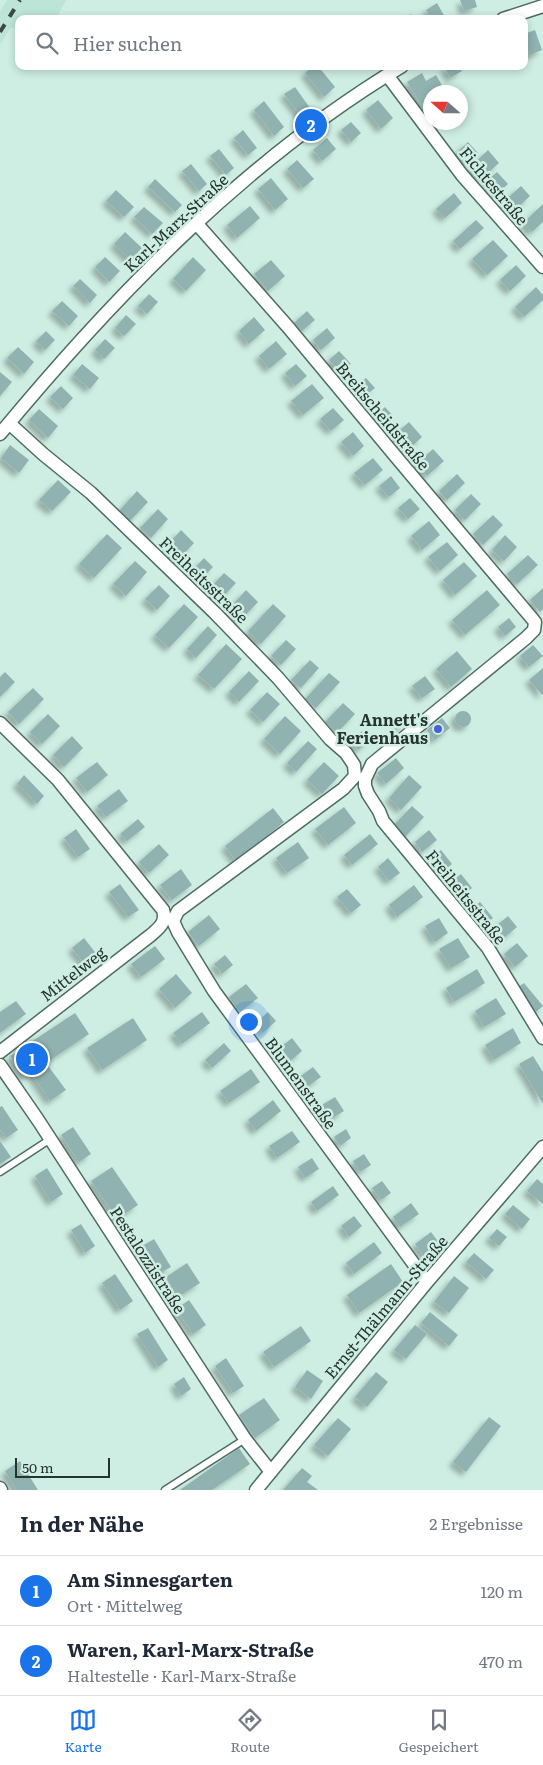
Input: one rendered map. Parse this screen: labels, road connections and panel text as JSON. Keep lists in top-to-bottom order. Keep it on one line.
{"streets":{"street":["Fichtestraße","Karl-Marx-Straße","Breitscheidstraße","Freiheitsstraße","Mittelweg","Blumenstraße","Pestalozzistraße","Ernst-Thälmann-Straße"]},"crossings":[["Fichtestraße","Karl-Marx-Straße"],["Karl-Marx-Straße","Breitscheidstraße"],["Karl-Marx-Straße","Freiheitsstraße"],["Mittelweg","Blumenstraße"],["Blumenstraße","Ernst-Thälmann-Straße"],["Pestalozzistraße","Ernst-Thälmann-Straße"]],"places":["Annett's Ferienhaus"],"scale_bar":"50 m","north":"left","page":{"search":"Hier suchen","pins":["2","1"],"scale":"50 m","heading":["In der Nähe","2 Ergebnisse"],"list":[{"mark":"1","name":"Am Sinnesgarten","note":"Ort · Mittelweg","value":"120 m"},{"mark":"2","name":"Waren, Karl-Marx-Straße","note":"Haltestelle · Karl-Marx-Straße","value":"470 m"}],"nav":["Karte","Route","Gespeichert"]}}
